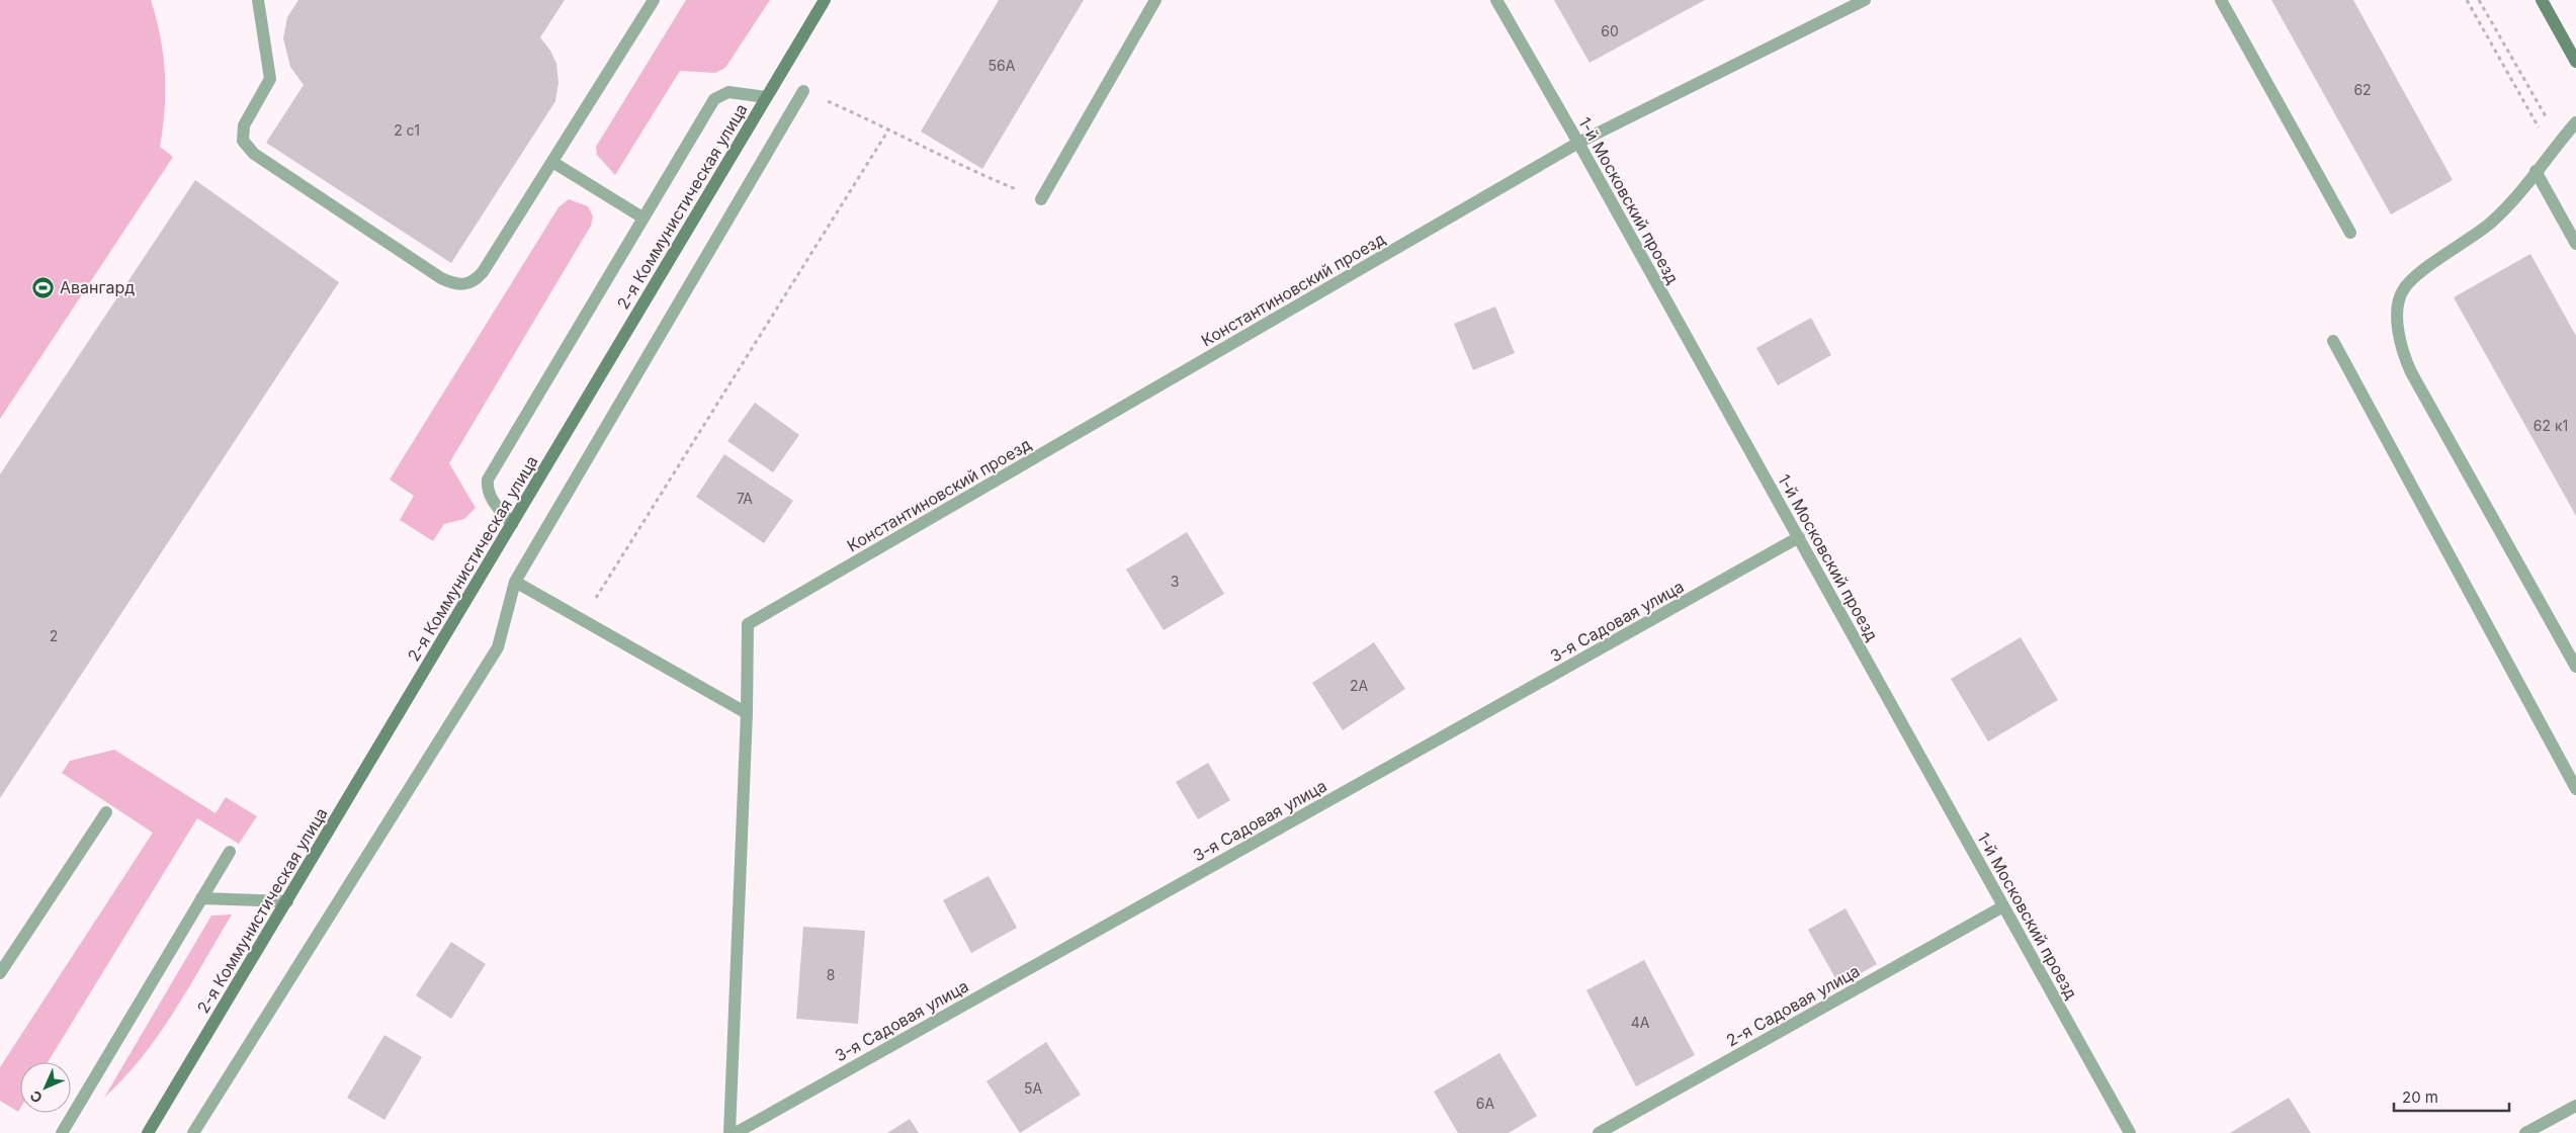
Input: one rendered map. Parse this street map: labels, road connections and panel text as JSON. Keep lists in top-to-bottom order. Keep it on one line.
{"streets":{"street":["1-й Московский проезд","2-я Коммунистическая улица","Константиновский проезд","3-я Садовая улица","2-я Садовая улица"]},"crossings":[["1-й Московский проезд","Константиновский проезд"],["1-й Московский проезд","3-я Садовая улица"],["1-й Московский проезд","2-я Садовая улица"]],"places":{"sports":["Авангард"]},"house_numbers":["60","56А","62","2 с1","62 к1","7А","3","2","2А","8","4А","5А","6А"],"scale_bar":"20 m","north":"bottom left"}
